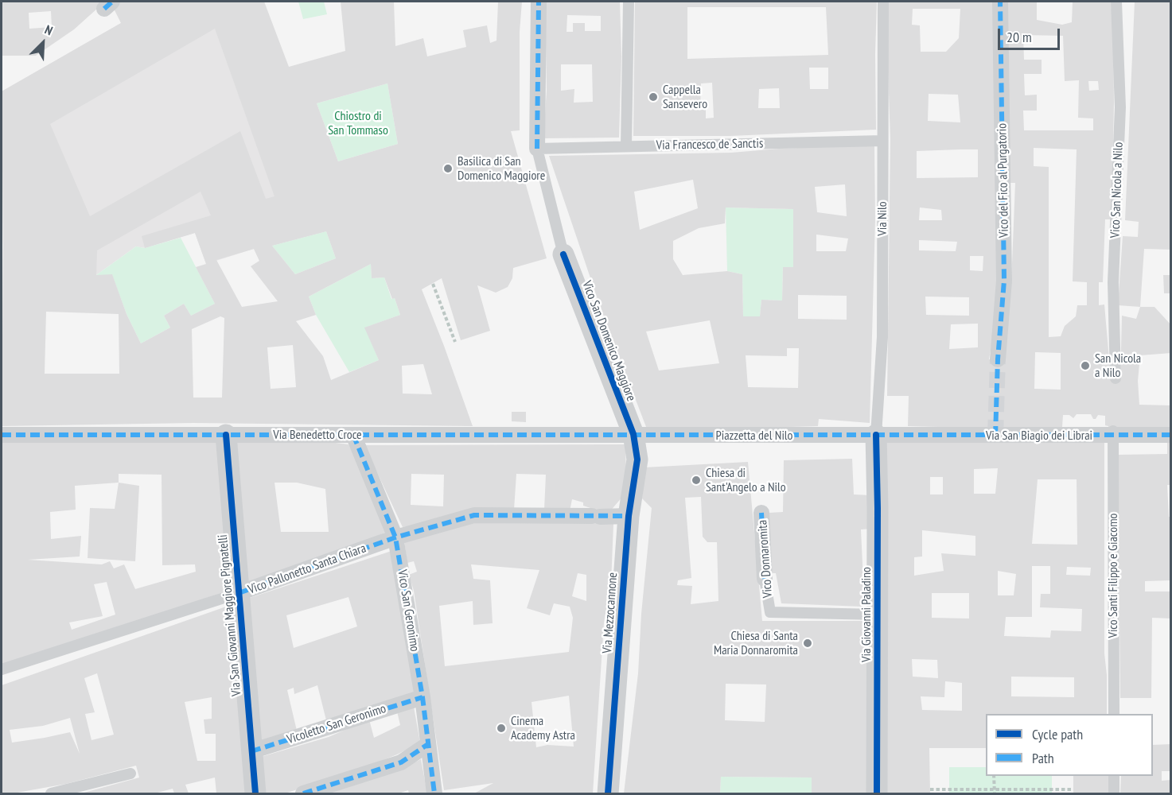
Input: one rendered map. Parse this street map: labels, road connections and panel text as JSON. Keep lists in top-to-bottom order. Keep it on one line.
{"streets":{"street":["Vico del Fico al Purgatorio","Vico San Domenico Maggiore","Via Benedetto Croce","Piazzetta del Nilo","Via San Biagio dei Librai","Vico Donnaromita","Vico Pallonetto Santa Chiara","Vico San Geronimo","Via Mezzocannone","Via Giovanni Paladino","Via San Giovanni Maggiore Pignatelli","Vicoletto San Geronimo"],"lane":["Via Francesco de Sanctis","Vico San Nicola a Nilo","Via Nilo","Vico Santi Filippo e Giacomo"]},"crossings":[["Via Francesco de Sanctis","Via Nilo"],["Via Francesco de Sanctis","Vico San Domenico Maggiore"],["Via Nilo","Piazzetta del Nilo"],["Via Nilo","Via San Biagio dei Librai"],["Via Nilo","Via Giovanni Paladino"],["Vico San Domenico Maggiore","Via Benedetto Croce"],["Vico San Domenico Maggiore","Piazzetta del Nilo"],["Vico San Domenico Maggiore","Via Mezzocannone"],["Via Benedetto Croce","Piazzetta del Nilo"],["Via Benedetto Croce","Vico San Geronimo"],["Via Benedetto Croce","Via Mezzocannone"],["Via Benedetto Croce","Via San Giovanni Maggiore Pignatelli"],["Piazzetta del Nilo","Via San Biagio dei Librai"],["Piazzetta del Nilo","Via Mezzocannone"],["Piazzetta del Nilo","Via Giovanni Paladino"],["Via San Biagio dei Librai","Vico Santi Filippo e Giacomo"],["Via San Biagio dei Librai","Via Giovanni Paladino"],["Vico Donnaromita","Via Giovanni Paladino"],["Vico Pallonetto Santa Chiara","Vico San Geronimo"],["Vico Pallonetto Santa Chiara","Via Mezzocannone"],["Vico Pallonetto Santa Chiara","Via San Giovanni Maggiore Pignatelli"],["Vico San Geronimo","Vicoletto San Geronimo"],["Via San Giovanni Maggiore Pignatelli","Vicoletto San Geronimo"]],"parks":["Chiostro di San Tommaso"],"places":["Cappella Sansevero","Basilica di San Domenico Maggiore","San Nicola a Nilo","Chiesa di Sant'Angelo a Nilo","Chiesa di Santa Maria Donnaromita","Cinema Academy Astra"],"legend":["Cycle path","Path"],"scale_bar":"20 m","north":"top right"}
